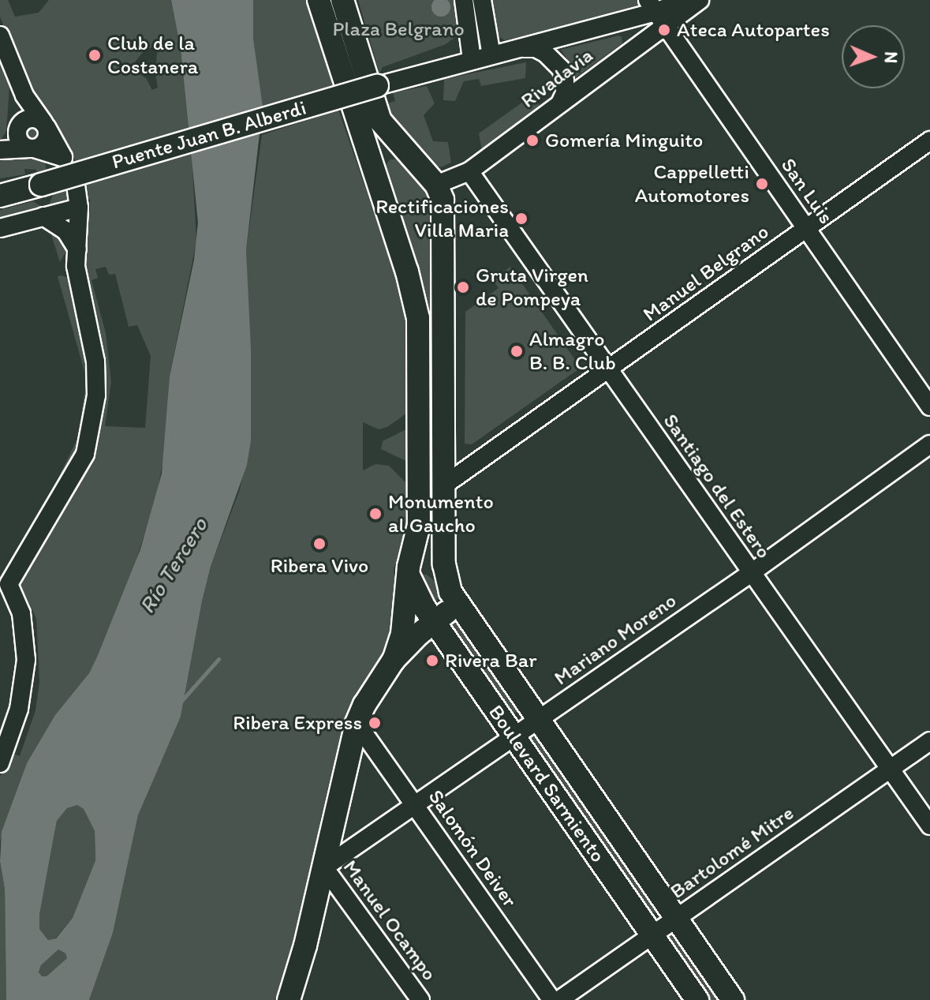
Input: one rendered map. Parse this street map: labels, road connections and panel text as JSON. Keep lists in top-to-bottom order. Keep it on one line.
{"streets":{"main road":["Puente Juan B. Alberdi","Boulevard Sarmiento"],"street":["Rivadavia","San Luis","Manuel Belgrano","Santiago del Estero","Mariano Moreno","Salomón Deiver","Bartolomé Mitre","Manuel Ocampo"]},"crossings":[["Rivadavia","San Luis"],["Rivadavia","Santiago del Estero"],["San Luis","Manuel Belgrano"],["Manuel Belgrano","Santiago del Estero"],["Santiago del Estero","Mariano Moreno"],["Santiago del Estero","Bartolomé Mitre"],["Mariano Moreno","Boulevard Sarmiento"],["Mariano Moreno","Salomón Deiver"],["Mariano Moreno","Manuel Ocampo"],["Boulevard Sarmiento","Bartolomé Mitre"]],"water":["Río Tercero"],"parks":["Plaza Belgrano"],"places":["Ateca Autopartes","Club de la Costanera","Gomería Minguito","Cappelletti Automotores","Rectificaciones Villa Maria","Gruta Virgen de Pompeya","Almagro B. B. Club","Monumento al Gaucho","Ribera Vivo","Rivera Bar","Ribera Express"],"north":"right"}
